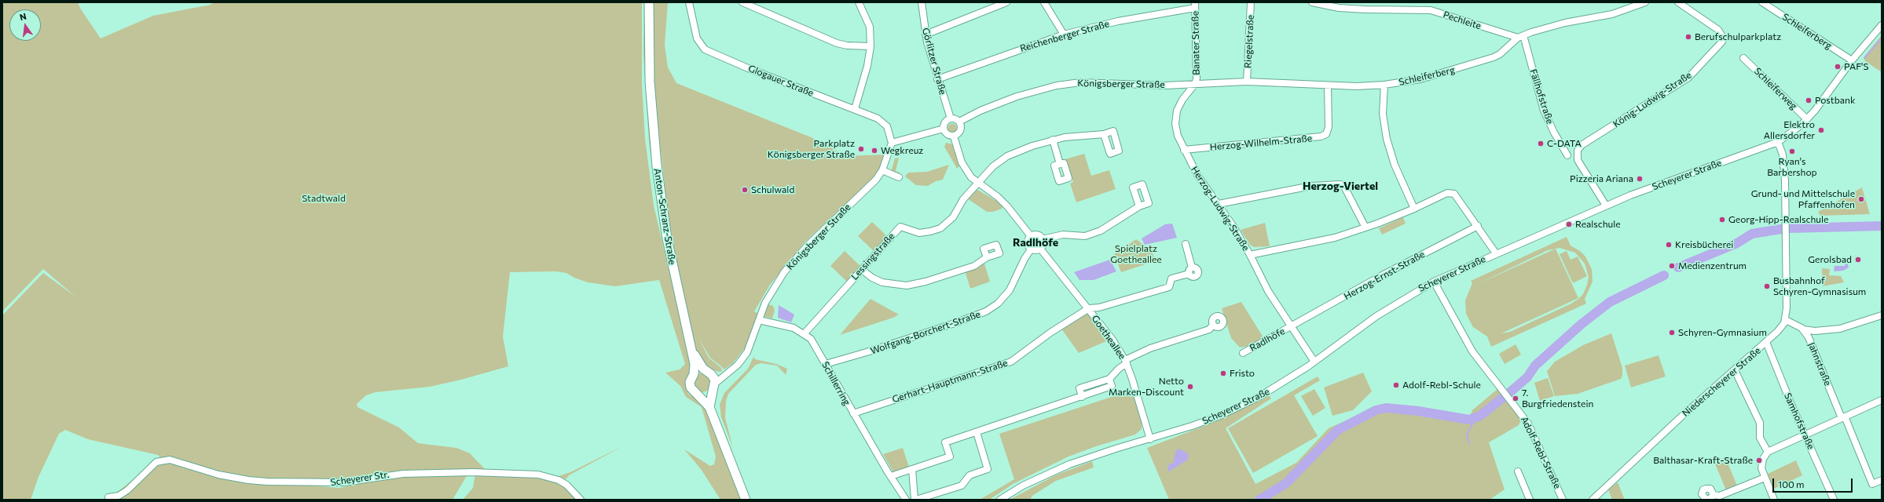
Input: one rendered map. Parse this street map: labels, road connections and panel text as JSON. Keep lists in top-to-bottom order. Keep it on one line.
{"streets":{"main road":["Anton-Schranz-Straße"],"street":["Pechleite","Schleiferberg","Reichenberger Straße","Riegelstraße","Banater Straße","Görlitzer Straße","Glogauer Straße","Königsberger Straße","Schleiferweg","Fällhofstraße","König-Ludwig-Straße","Herzog-Wilhelm-Straße","Scheyerer Straße","Herzog-Ludwig-Straße","Lessingstraße","Herzog-Ernst-Straße","Wolfgang-Borchert-Straße","Goetheallee","Radlhöfe","Jahnstraße","Gerhart-Hauptmann-Straße","Niederscheyerer Straße","Schillerring","Samhofstraße","Adolf-Rebl-Straße","Scheyerer Str."]},"crossings":[["Pechleite","Schleiferberg"],["Pechleite","Fällhofstraße"],["Schleiferberg","Riegelstraße"],["Schleiferberg","Banater Straße"],["Schleiferberg","Königsberger Straße"],["Schleiferberg","Fällhofstraße"],["Schleiferberg","Herzog-Wilhelm-Straße"],["Schleiferberg","Scheyerer Straße"],["Schleiferberg","Herzog-Ludwig-Straße"],["Reichenberger Straße","Banater Straße"],["Reichenberger Straße","Görlitzer Straße"],["Banater Straße","Königsberger Straße"],["Banater Straße","Herzog-Ludwig-Straße"],["Görlitzer Straße","Königsberger Straße"],["Glogauer Straße","Königsberger Straße"],["Königsberger Straße","Herzog-Ludwig-Straße"],["Königsberger Straße","Anton-Schranz-Straße"],["Königsberger Straße","Schillerring"],["Schleiferweg","Scheyerer Straße"],["König-Ludwig-Straße","Scheyerer Straße"],["Herzog-Wilhelm-Straße","Herzog-Ludwig-Straße"],["Scheyerer Straße","Herzog-Ludwig-Straße"],["Scheyerer Straße","Goetheallee"],["Scheyerer Straße","Adolf-Rebl-Straße"],["Herzog-Ludwig-Straße","Herzog-Ernst-Straße"],["Herzog-Ludwig-Straße","Radlhöfe"],["Lessingstraße","Schillerring"],["Herzog-Ernst-Straße","Radlhöfe"],["Wolfgang-Borchert-Straße","Goetheallee"],["Wolfgang-Borchert-Straße","Schillerring"],["Goetheallee","Gerhart-Hauptmann-Straße"],["Gerhart-Hauptmann-Straße","Schillerring"],["Niederscheyerer Straße","Samhofstraße"]],"districts":["Herzog-Viertel","Radlhöfe"],"parks":["Stadtwald","Spielplatz Goetheallee"],"places":["Berufschulparkplatz","PAF'S","Postbank","Elektro Allersdorfer","C-DATA","Parkplatz Königsberger Straße","Wegkreuz","Ryan's Barbershop","Pizzeria Ariana","Schulwald","Grund- und Mittelschule Pfaffenhofen","Georg-Hipp-Realschule","Realschule","Kreisbücherei","Gerolsbad","Medienzentrum","Busbahnhof Schyren-Gymnasisum","Schyren-Gymnasium","Fristo","Adolf-Rebl-Schule","Netto Marken-Discount","7. Burgfriedenstein","Balthasar-Kraft-Straße"],"scale_bar":"100 m","north":"top"}
